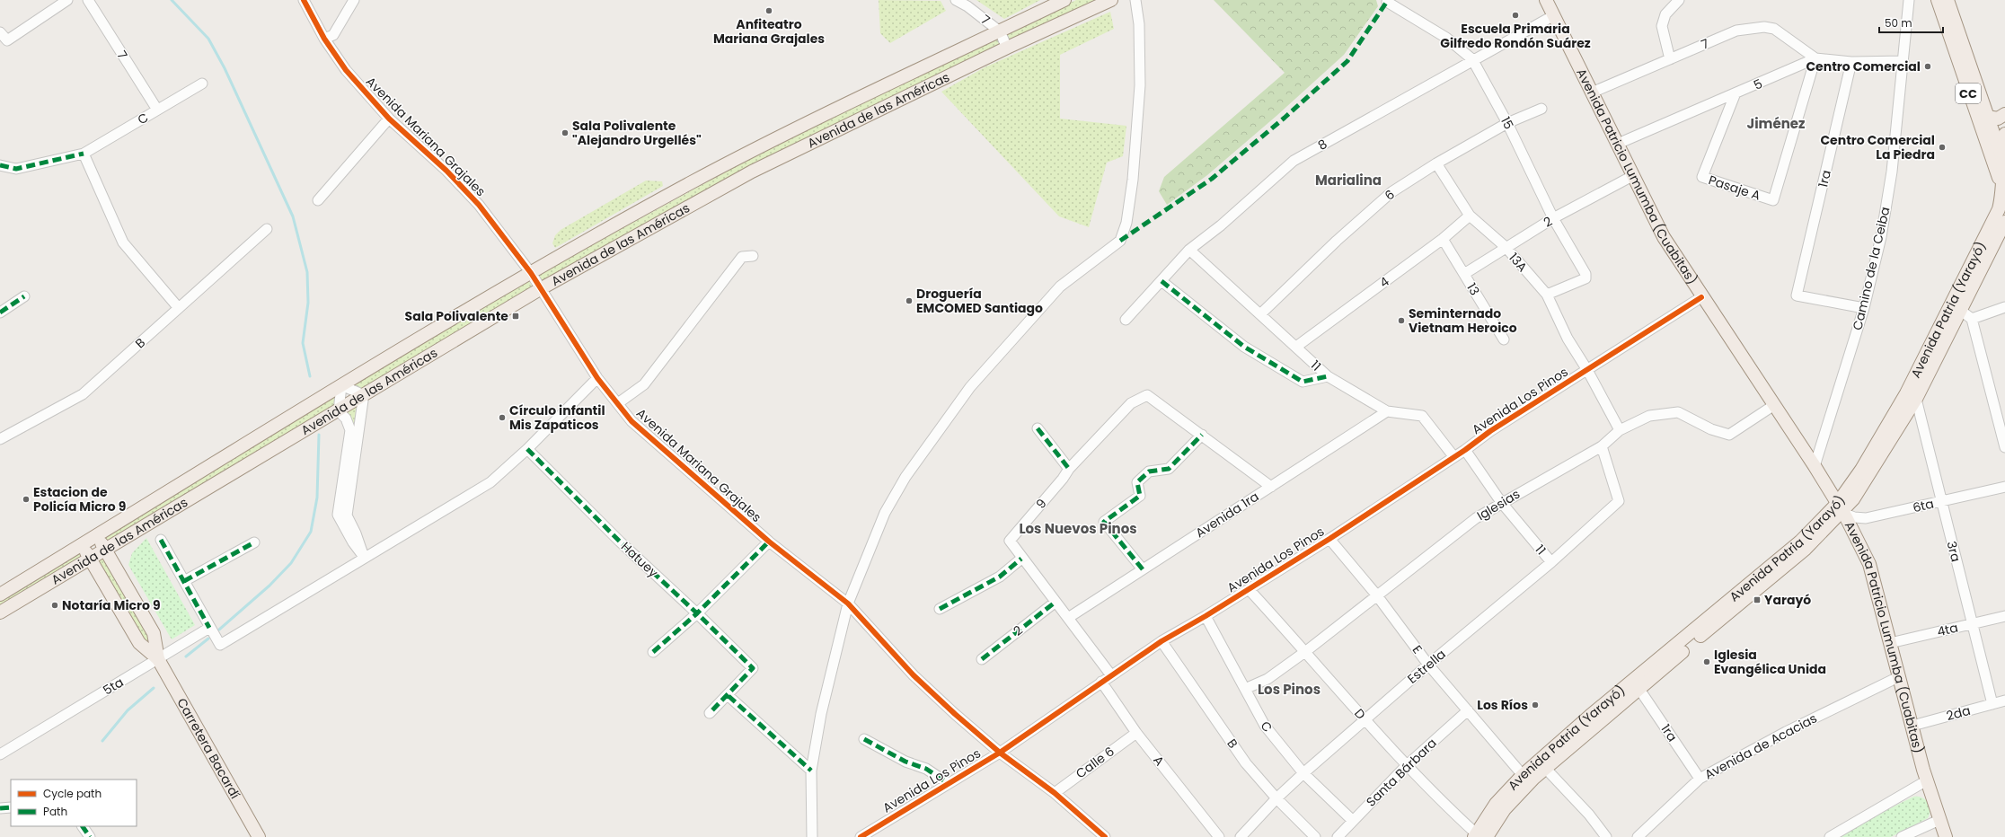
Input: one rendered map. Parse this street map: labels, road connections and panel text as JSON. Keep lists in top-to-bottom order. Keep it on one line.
{"streets":{"main road":["CC","Avenida de las Américas","Avenida Patricio Lumumba (Cuabitas)","Avenida Patria (Yarayó)","Carretera Bacardí"],"street":["7","5","C","15","Avenida Mariana Grajales","8","1ra","Pasaje A","6","2","13A","Camino de la Ceiba","4","13","B","11","Avenida Los Pinos","9","Iglesias","6ta","Avenida 1ra","3ra","Hatuey","4ta","E","Estrella","5ta","2da","D","Avenida de Acacias","A","Calle 6","Santa Bárbara"]},"crossings":[["7","5"],["7","Avenida de las Américas"],["7","C"],["7","Avenida Patricio Lumumba (Cuabitas)"],["7","Pasaje A"],["5","Avenida Patricio Lumumba (Cuabitas)"],["5","Pasaje A"],["CC","Avenida Patria (Yarayó)"],["Avenida de las Américas","Avenida Mariana Grajales"],["Avenida de las Américas","Carretera Bacardí"],["C","Avenida Los Pinos"],["C","Iglesias"],["C","Estrella"],["C","Santa Bárbara"],["15","8"],["15","6"],["15","2"],["15","13A"],["Avenida Mariana Grajales","Avenida Los Pinos"],["Avenida Mariana Grajales","Calle 6"],["8","Avenida Patricio Lumumba (Cuabitas)"],["8","11"],["Avenida Patricio Lumumba (Cuabitas)","2"],["Avenida Patricio Lumumba (Cuabitas)","Camino de la Ceiba"],["Avenida Patricio Lumumba (Cuabitas)","Avenida Patria (Yarayó)"],["Avenida Patricio Lumumba (Cuabitas)","Avenida Los Pinos"],["Avenida Patricio Lumumba (Cuabitas)","Iglesias"],["Avenida Patricio Lumumba (Cuabitas)","6ta"],["Avenida Patricio Lumumba (Cuabitas)","4ta"],["Avenida Patricio Lumumba (Cuabitas)","2da"],["Avenida Patricio Lumumba (Cuabitas)","Avenida de Acacias"],["1ra","Camino de la Ceiba"],["1ra","Avenida Patria (Yarayó)"],["1ra","Avenida de Acacias"],["6","13A"],["6","11"],["2","13A"],["2","13"],["2","9"],["13A","4"],["13A","Avenida Los Pinos"],["4","13"],["4","11"],["Avenida Patria (Yarayó)","6ta"],["Avenida Patria (Yarayó)","3ra"],["Avenida Patria (Yarayó)","E"],["Avenida Patria (Yarayó)","D"],["B","Avenida Los Pinos"],["B","Estrella"],["11","Avenida Los Pinos"],["11","Iglesias"],["11","Avenida 1ra"],["11","Estrella"],["Avenida Los Pinos","9"],["Avenida Los Pinos","E"],["Avenida Los Pinos","D"],["Avenida Los Pinos","A"],["9","Avenida 1ra"],["Iglesias","E"],["Iglesias","Estrella"],["Iglesias","D"],["6ta","3ra"],["3ra","4ta"],["3ra","2da"],["E","Estrella"],["E","Santa Bárbara"],["Estrella","D"],["5ta","Carretera Bacardí"],["D","Santa Bárbara"],["A","Calle 6"]],"districts":["Jiménez","Marialina","Los Nuevos Pinos","Los Pinos"],"places":{"other":["Anfiteatro Mariana Grajales","Escuela Primaria Gilfredo Rondón Suárez","Centro Comercial","Sala Polivalente \"Alejandro Urgellés\"","Centro Comercial La Piedra","Droguería EMCOMED Santiago","Seminternado Vietnam Heroico","Círculo infantil Mis Zapaticos","Estacion de Policía Micro 9","Notaría Micro 9","Iglesia Evangélica Unida","Los Ríos"],"transit":["Sala Polivalente","Yarayó"]},"legend":["Cycle path","Path"],"scale_bar":"50 m"}
